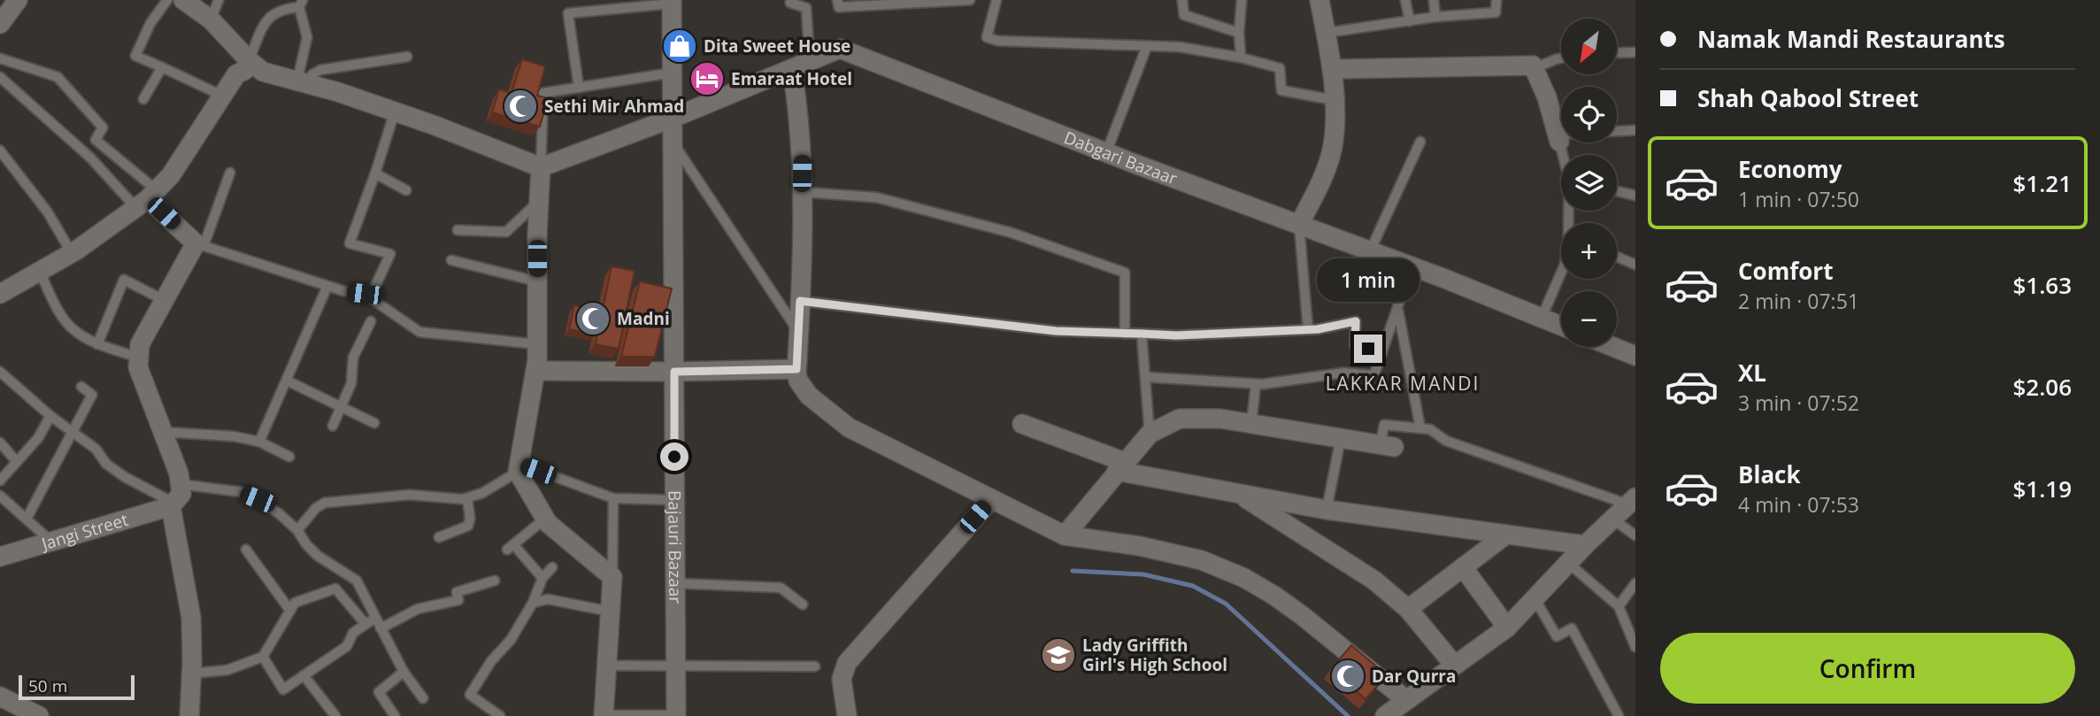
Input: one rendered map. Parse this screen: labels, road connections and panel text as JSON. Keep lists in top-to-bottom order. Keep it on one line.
{"streets":{"street":["Dabgari Bazaar","Jangi Street","Bajauri Bazaar"]},"crossings":[["Dabgari Bazaar","Bajauri Bazaar"]],"districts":["LAKKAR MANDI"],"places":{"shop":["Dita Sweet House"],"hotel":["Emaraat Hotel"],"mosque":["Sethi Mir Ahmad","Madni","Dar Qurra"],"school or university":["Lady Griffith Girl's High School"]},"scale_bar":"50 m","north":"bottom left","page":{"banner":["Namak Mandi Restaurants","Shah Qabool Street"],"map_buttons":["+","−"],"list":[{"name":"Economy","note":"1 min · 07:50","value":"$1.21"},{"name":"Comfort","note":"2 min · 07:51","value":"$1.63"},{"name":"XL","note":"3 min · 07:52","value":"$2.06"},{"name":"Black","note":"4 min · 07:53","value":"$1.19"}],"bubble":"1 min","buttons":"Confirm","scale":"50 m"}}
